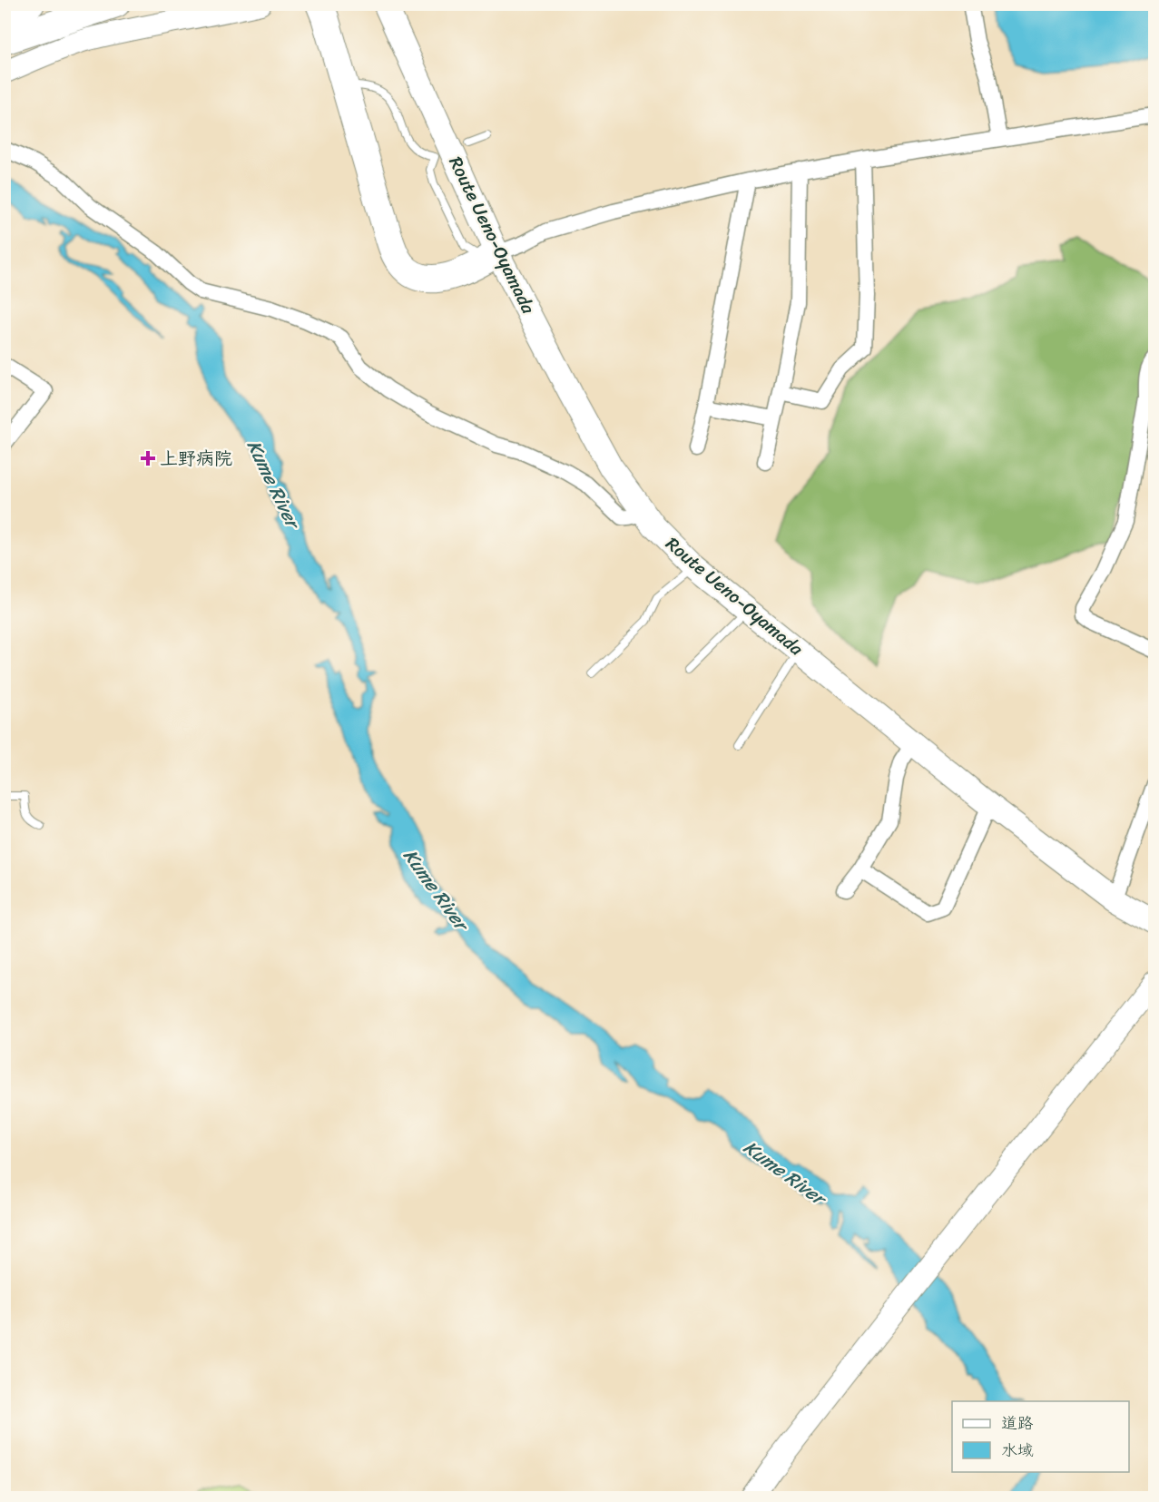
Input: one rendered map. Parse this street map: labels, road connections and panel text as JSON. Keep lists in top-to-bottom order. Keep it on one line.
{"streets":{"main road":["Route Ueno-Oyamada"]},"water":["Kume River"],"places":{"health":["上野病院"]},"legend":["道路","水域"]}
